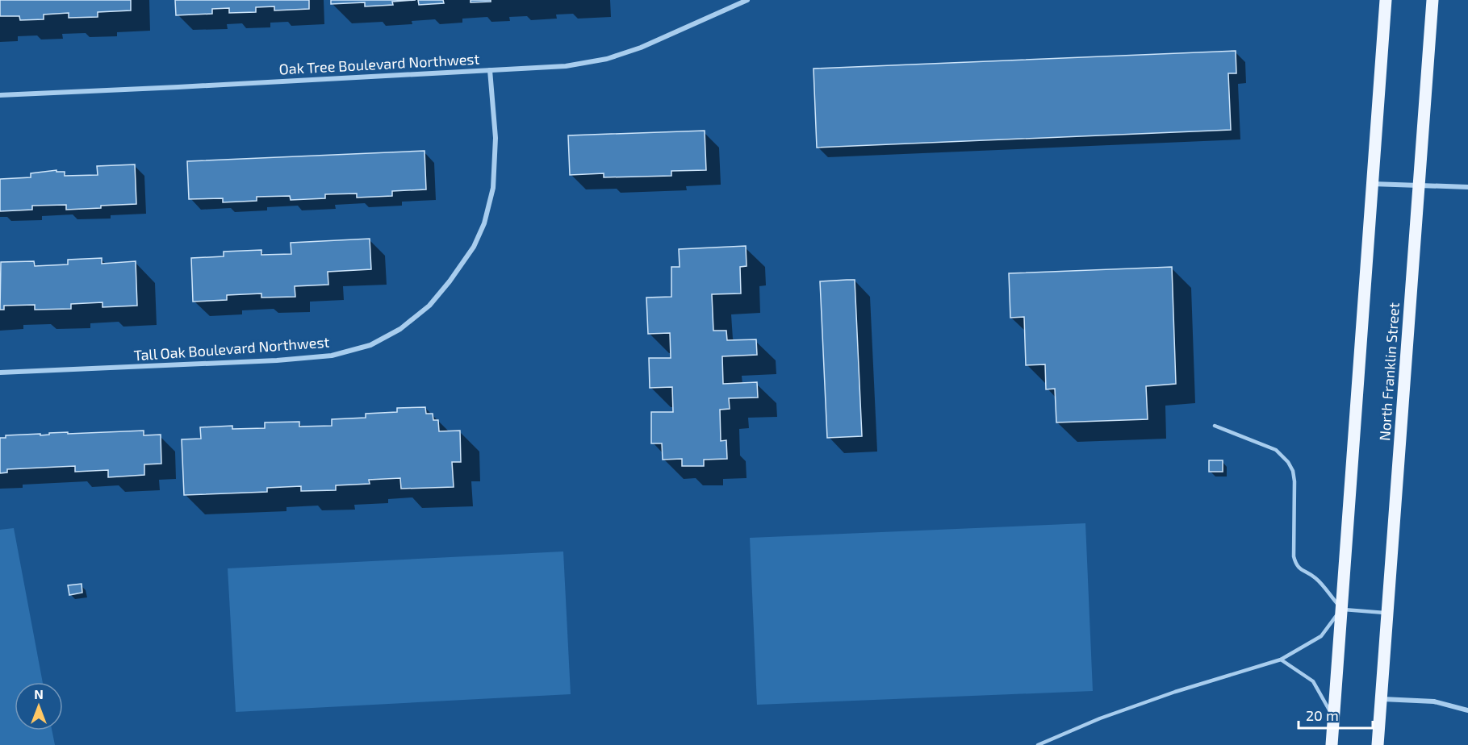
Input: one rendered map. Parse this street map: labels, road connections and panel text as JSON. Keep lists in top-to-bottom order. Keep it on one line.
{"streets":{"main road":["North Franklin Street"],"street":["Oak Tree Boulevard Northwest","Tall Oak Boulevard Northwest"]},"crossings":[["Oak Tree Boulevard Northwest","Tall Oak Boulevard Northwest"]],"scale_bar":"20 m","north":"top"}
